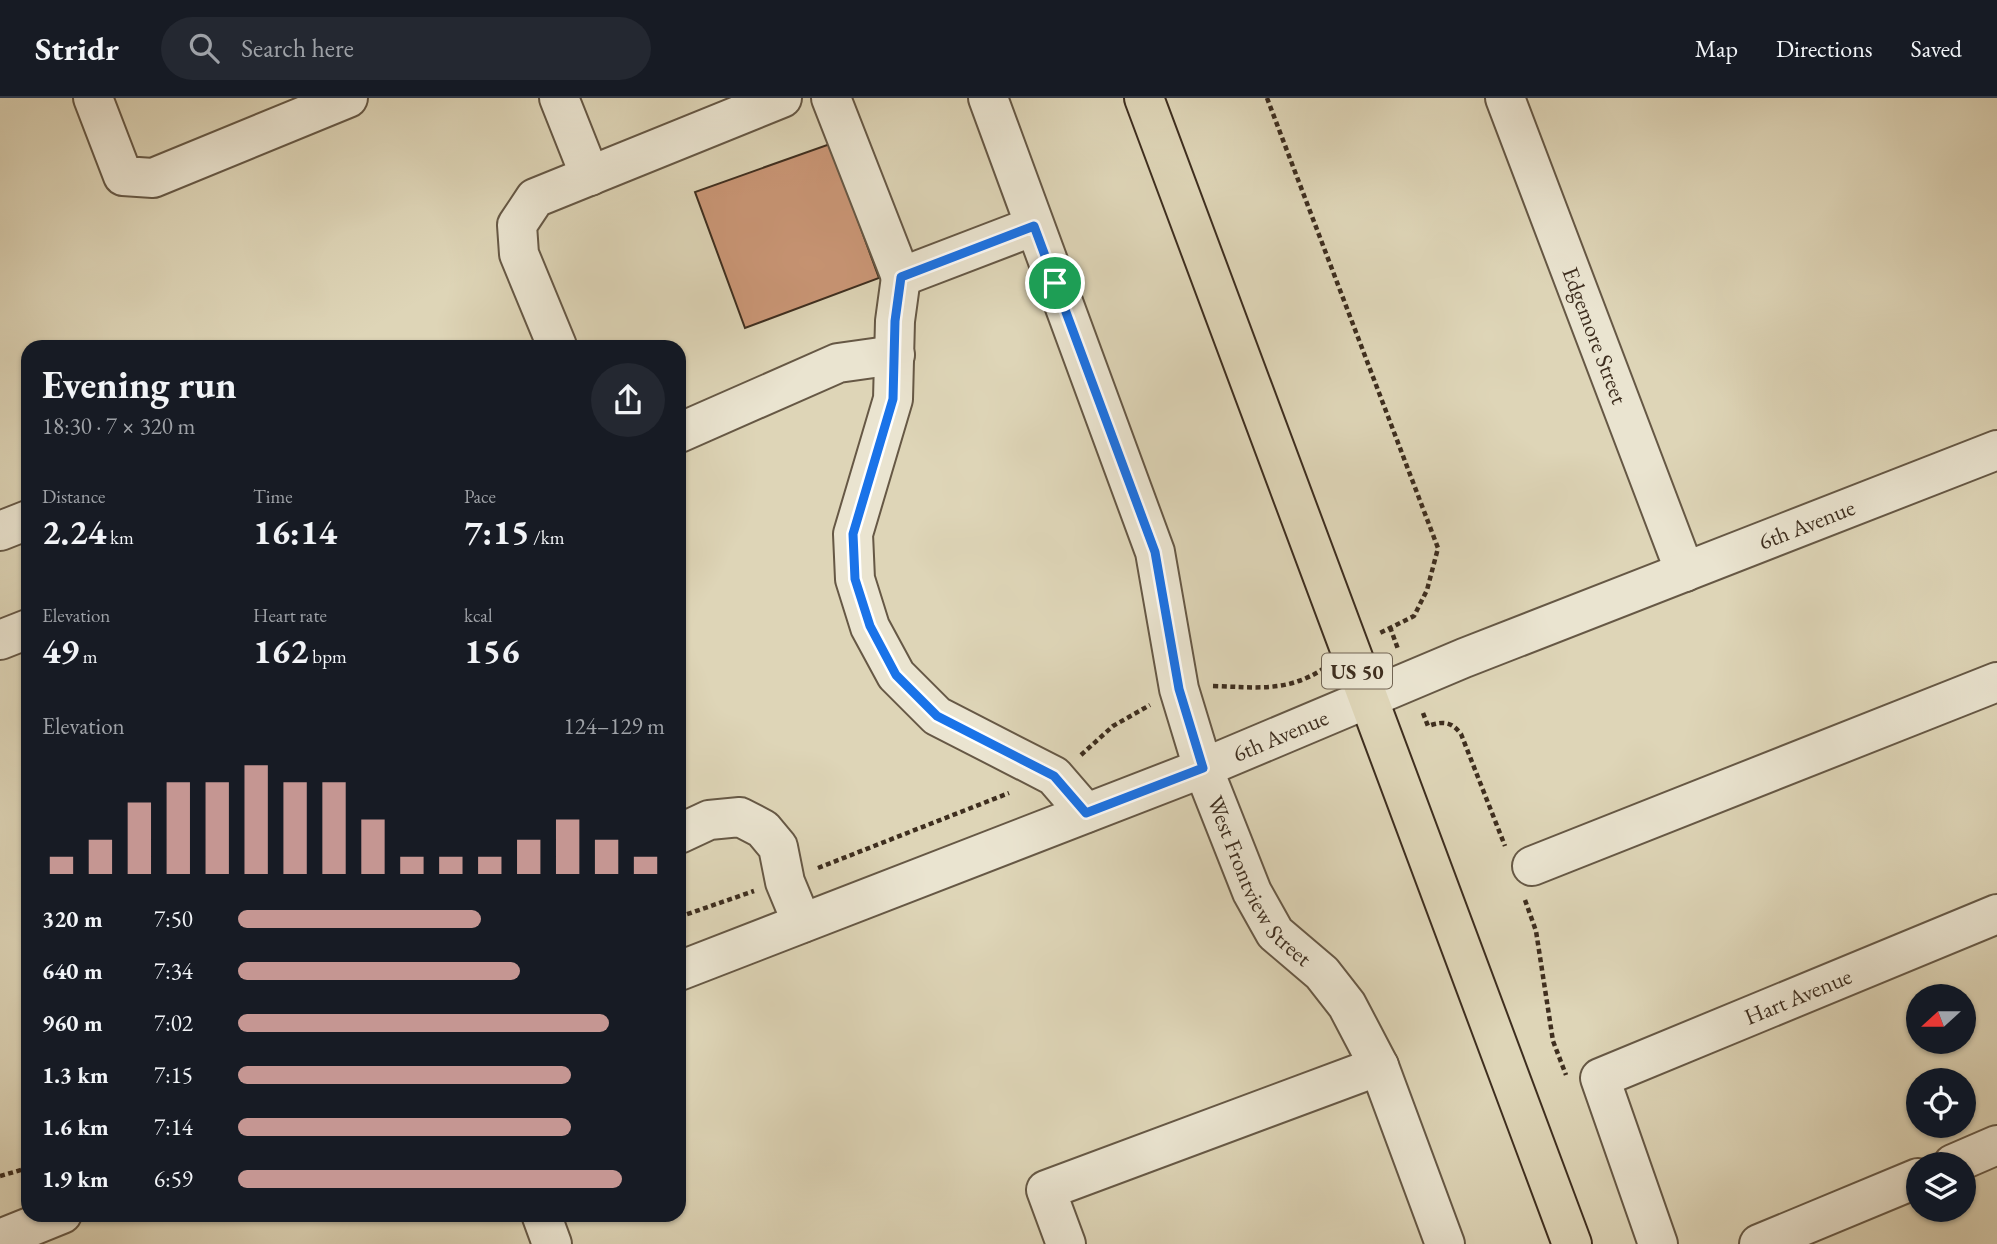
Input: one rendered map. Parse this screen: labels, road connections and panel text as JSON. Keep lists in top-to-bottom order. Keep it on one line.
{"streets":{"highway":["US 50"],"street":["Edgemore Street","6th Avenue","West Frontview Street","Hart Avenue"]},"crossings":[["Edgemore Street","6th Avenue"],["6th Avenue","US 50"],["6th Avenue","West Frontview Street"]],"north":"left","page":{"header":"Stridr","search":"Search here","nav":["Map","Directions","Saved"],"heading":["Evening run","18:30 · 7 × 320 m"],"stats":[["Distance","2.24 km"],["Time","16:14"],["Pace","7:15 /km"],["Elevation","49 m"],["Heart rate","162 bpm"],["kcal","156"]],"chart":["Elevation","124–129 m"],"list":[{"name":"320 m","note":"7:50"},{"name":"640 m","note":"7:34"},{"name":"960 m","note":"7:02"},{"name":"1.3 km","note":"7:15"},{"name":"1.6 km","note":"7:14"},{"name":"1.9 km","note":"6:59"}]}}
